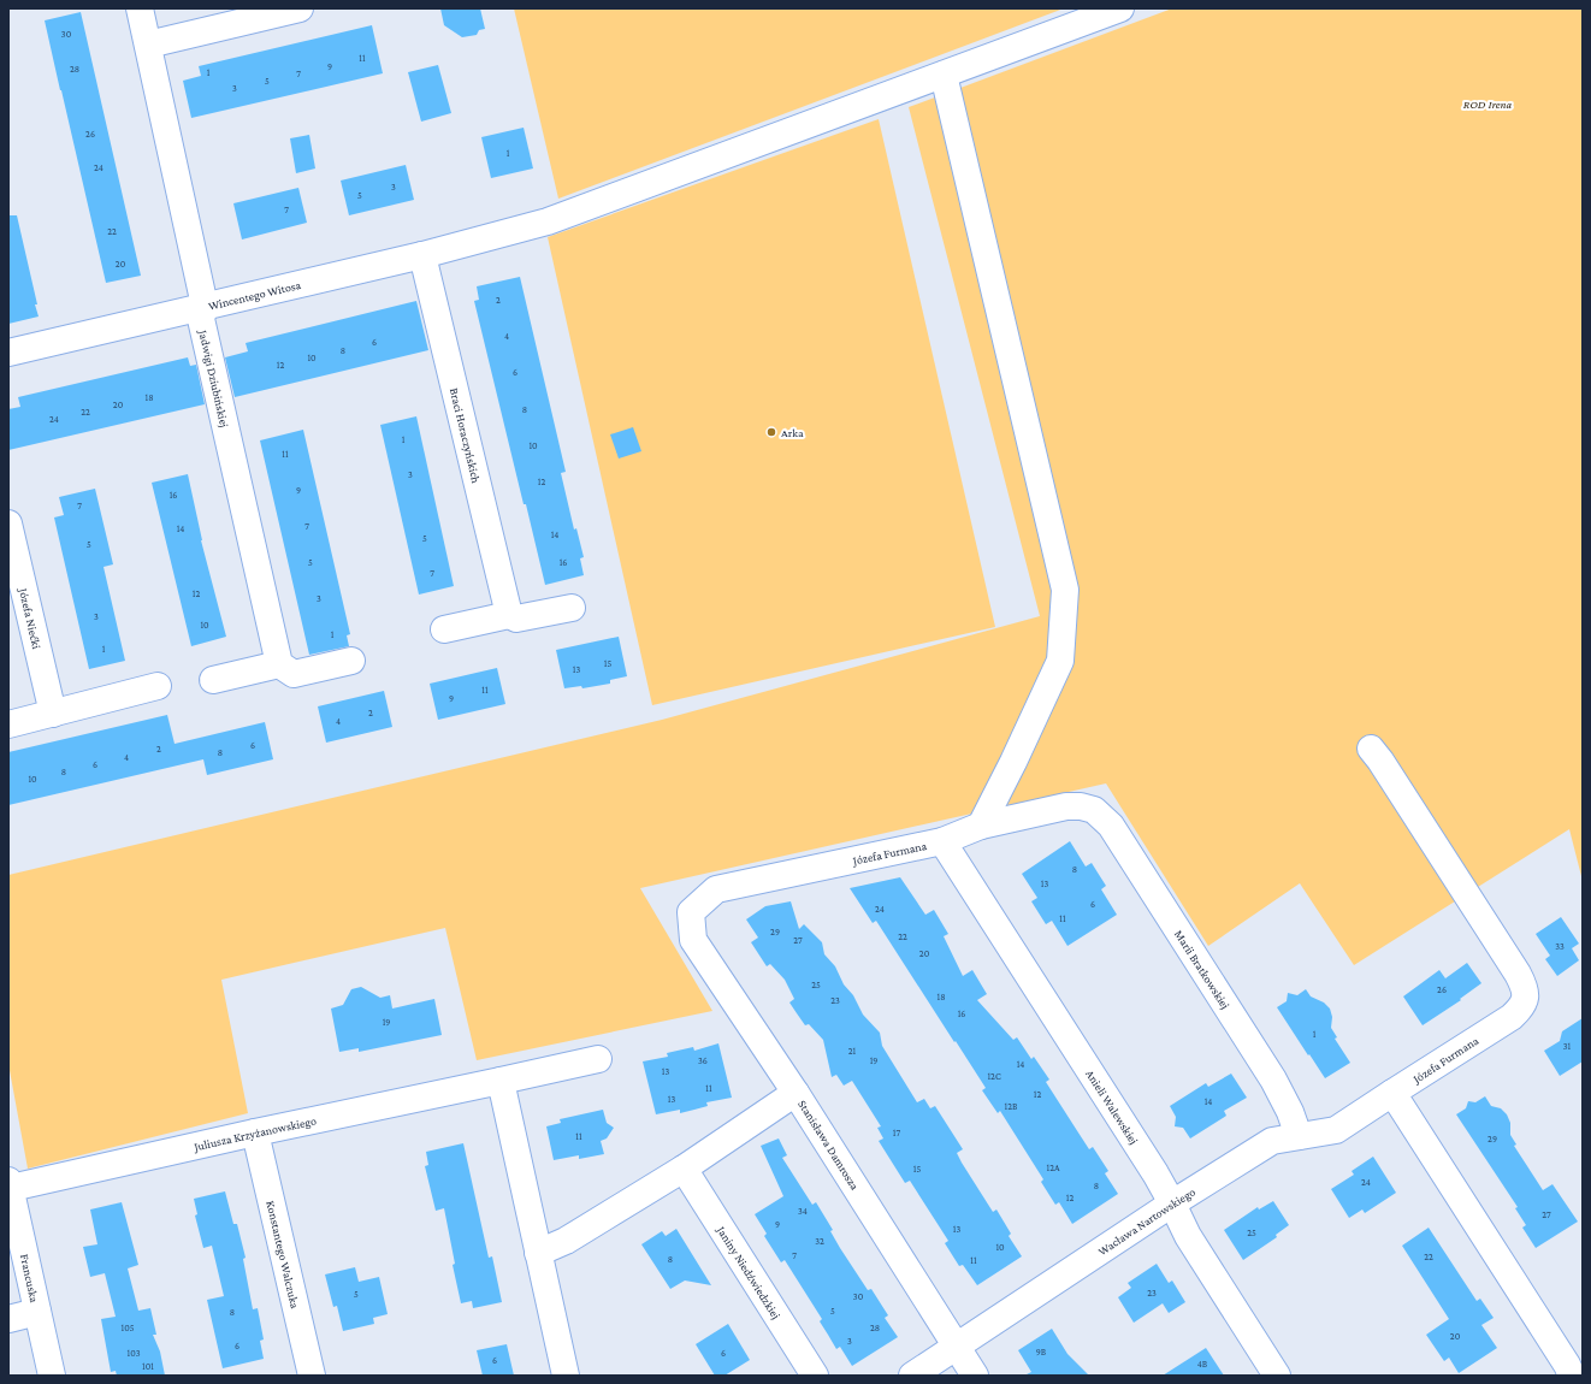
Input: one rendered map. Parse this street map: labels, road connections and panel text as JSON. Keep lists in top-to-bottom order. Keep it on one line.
{"streets":{"street":["Wincentego Witosa","Jadwigi Dziubińskiej","Braci Horaczyńskich","Józefa Niećki","Józefa Furmana","Marii Bratkowskiej","Anieli Walewskiej","Juliusza Krzyżanowskiego","Stanisława Damrosza","Wacława Nartowskiego","Konstantego Walczuka","Janiny Niedźwiedzkiej","Francuska"]},"crossings":[["Wincentego Witosa","Jadwigi Dziubińskiej"],["Wincentego Witosa","Braci Horaczyńskich"],["Józefa Furmana","Marii Bratkowskiej"],["Józefa Furmana","Anieli Walewskiej"],["Józefa Furmana","Stanisława Damrosza"],["Józefa Furmana","Wacława Nartowskiego"],["Marii Bratkowskiej","Wacława Nartowskiego"],["Anieli Walewskiej","Wacława Nartowskiego"],["Juliusza Krzyżanowskiego","Konstantego Walczuka"],["Juliusza Krzyżanowskiego","Francuska"],["Stanisława Damrosza","Wacława Nartowskiego"]],"parks":["ROD Irena"],"places":["Arka"],"house_numbers":["30","11","9","28","1","7","5","3","26","1","24","3","5","7","22","20","2","4","6","8","10","12","6","18","20","8","22","24","1","10","11","3","12","9","16","7","7","14","14","5","5","5","16","7","12","3","3","10","1","1","15","13","11","9","2","4","6","2","8","4","6","8","10","8","13","6","24","11","29","22","27","33","20","25","26","18","23","16","19","1","31","21","36","19","14","13","12C","11","12","13","14","12B","17","11","29","12A","15","24","8","12","34","27","9","13","25","32","10","7","22","8","11","23","5","30","5","8","105","28","20","3","6","9B","103","6","6","4B","101"]}
